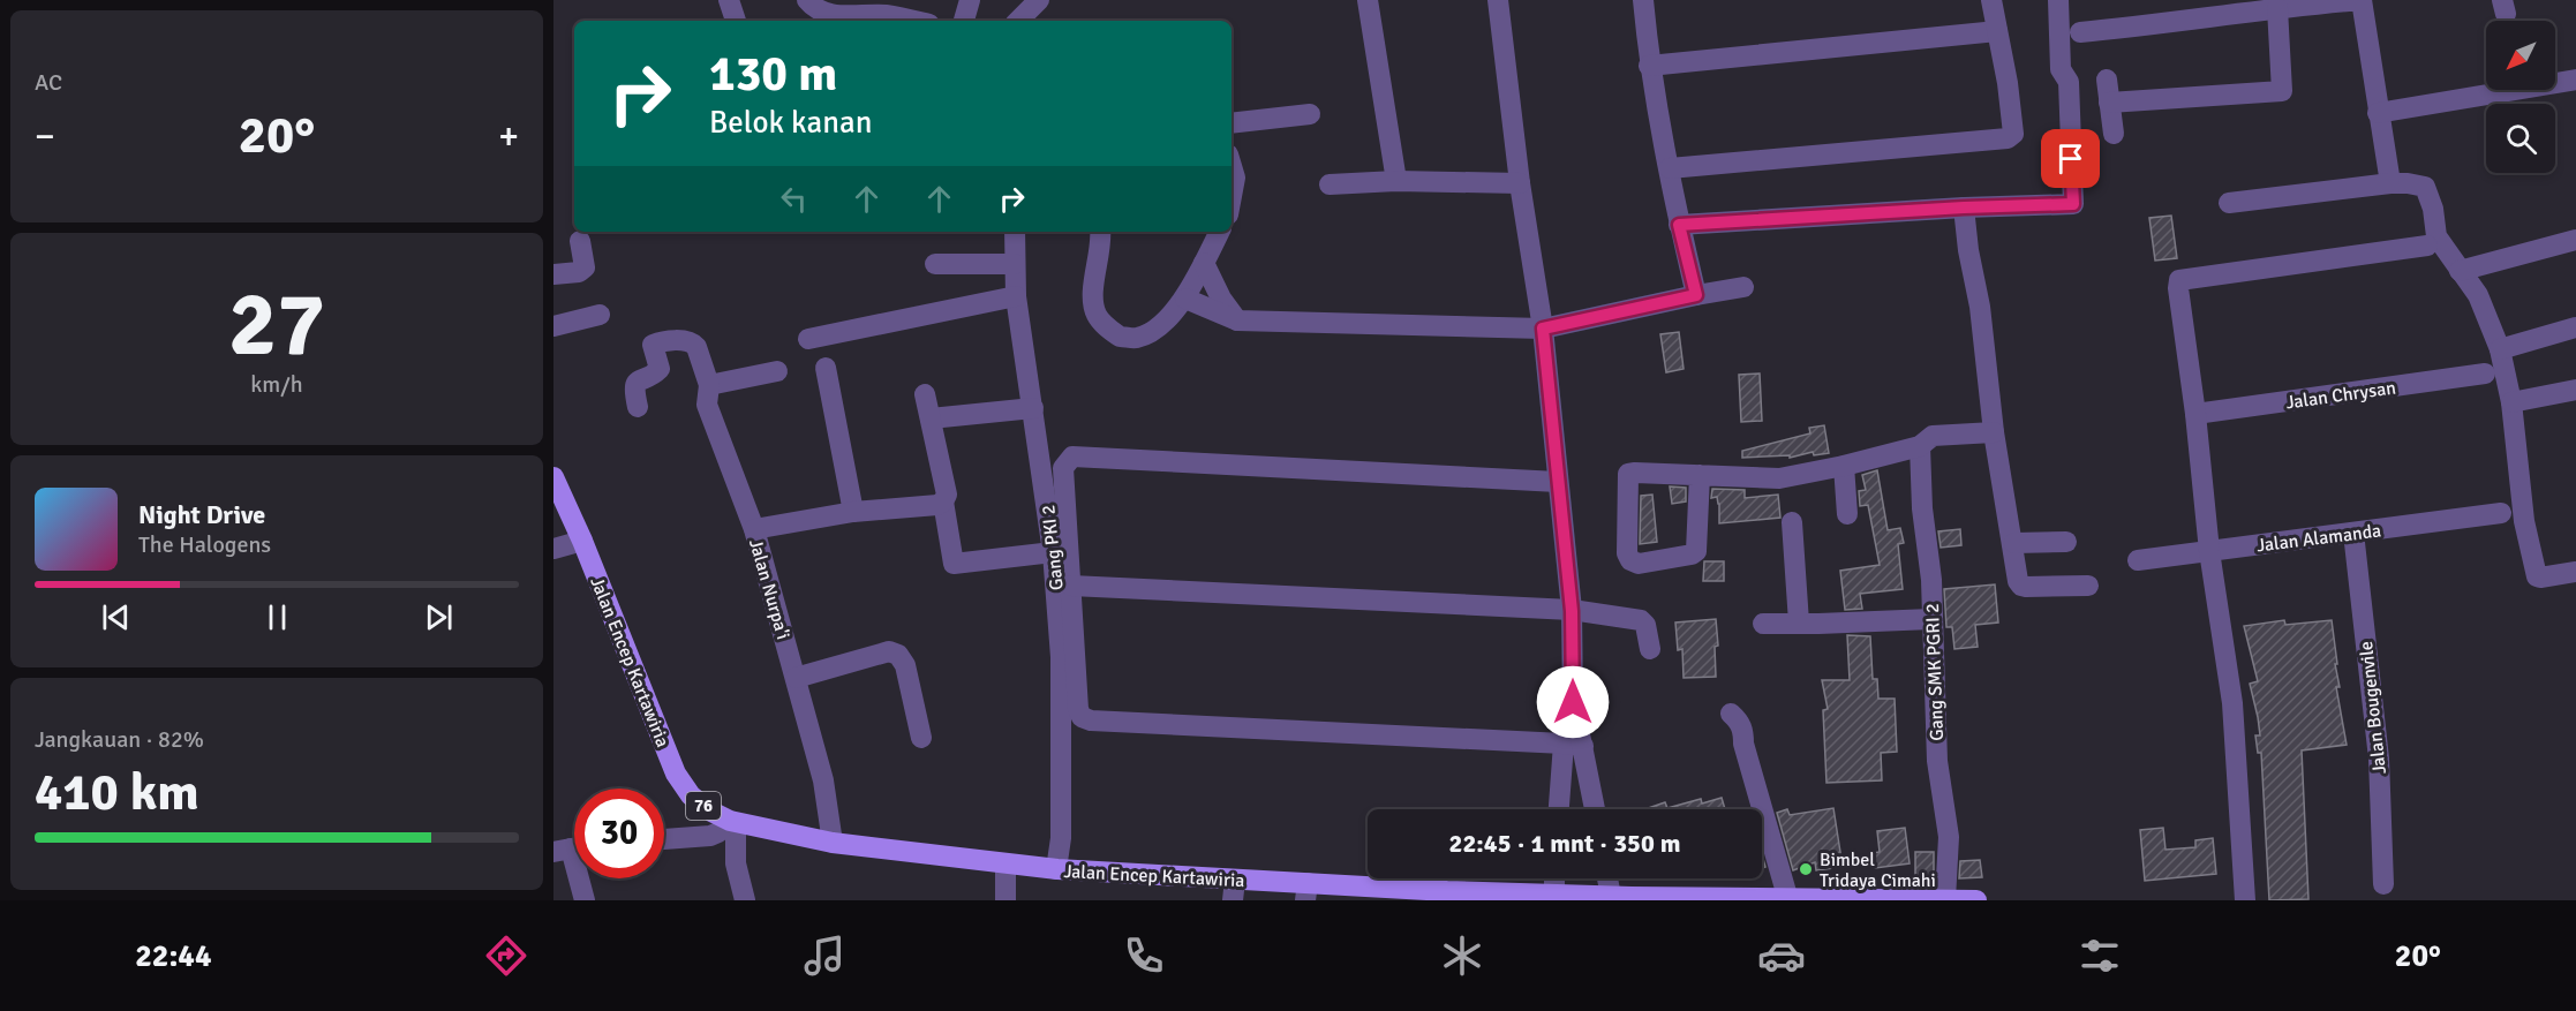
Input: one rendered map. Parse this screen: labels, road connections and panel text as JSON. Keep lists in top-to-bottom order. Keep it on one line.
{"streets":{"main road":["Jalan Encep Kartawiria","76"],"street":["Jalan Chrysan","Jalan Alamanda","Gang PKI 2","Jalan Nurpa'i","Gang SMK PGRI 2","Jalan Bougenvile"]},"crossings":[["Jalan Alamanda","Jalan Bougenvile"],["Gang PKI 2","Jalan Encep Kartawiria"],["Jalan Nurpa'i","Jalan Encep Kartawiria"],["Jalan Encep Kartawiria","Gang SMK PGRI 2"]],"places":["Bimbel Tridaya Cimahi"],"north":"bottom left","page":{"tile":["AC",["27","km/h"],["Jangkauan · 82%","410 km"]],"turn":["130 m","Belok kanan"],"heat":["−","20°","+"],"song":["Night Drive","The Halogens"],"limit":"30","trip":"22:45 · 1 mnt · 350 m","tabs":["22:44","20°"]}}
